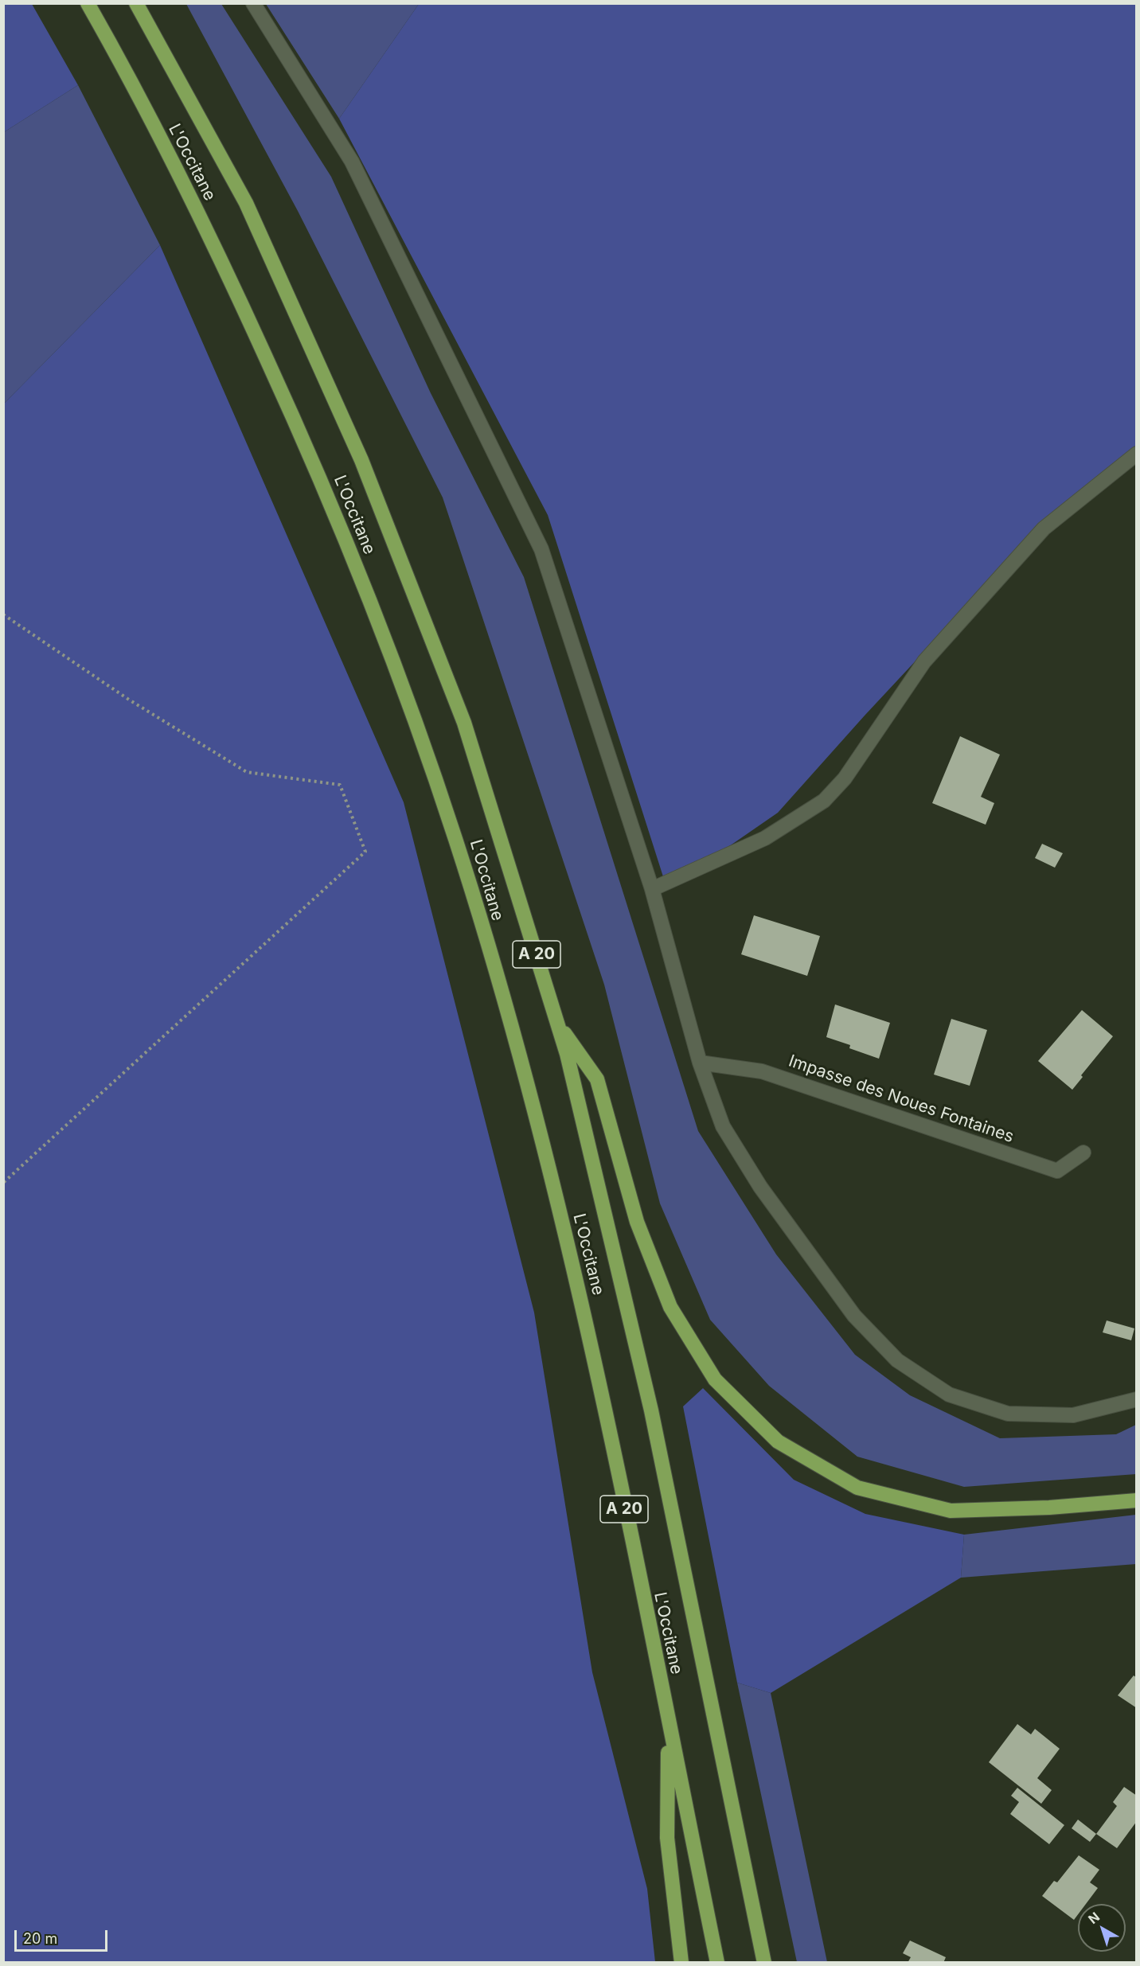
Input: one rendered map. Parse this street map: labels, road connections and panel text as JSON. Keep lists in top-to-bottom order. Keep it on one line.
{"streets":{"highway":["L'Occitane","A 20"],"street":["Impasse des Noues Fontaines"]},"scale_bar":"20 m","north":"top left"}
